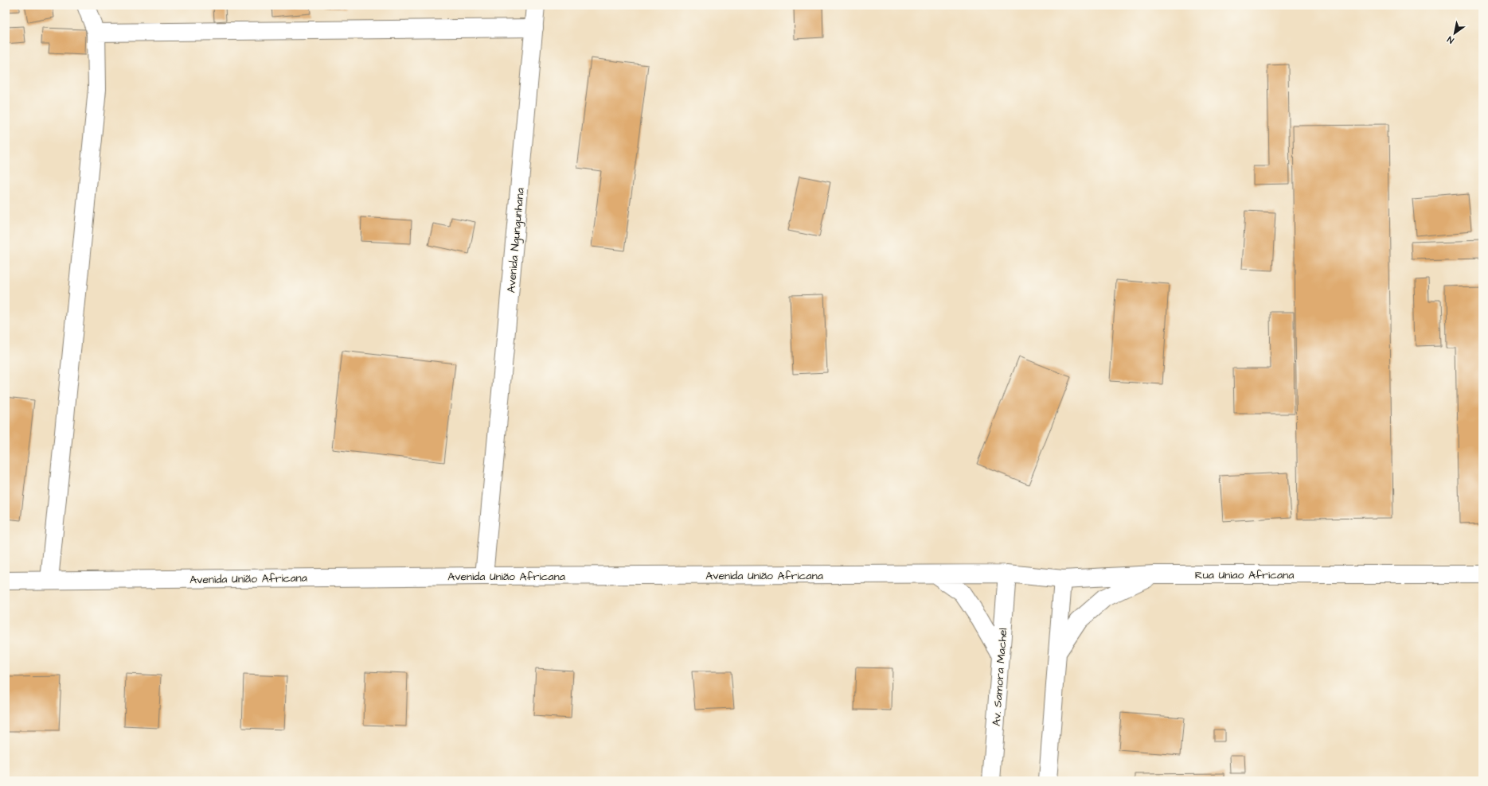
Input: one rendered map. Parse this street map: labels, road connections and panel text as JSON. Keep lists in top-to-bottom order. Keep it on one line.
{"streets":{"main road":["Avenida Ngungunhana","Rua Uniao Africana","Avenida União Africana","Av. Samora Machel"]},"crossings":[["Avenida Ngungunhana","Avenida União Africana"],["Rua Uniao Africana","Avenida União Africana"],["Rua Uniao Africana","Av. Samora Machel"],["Avenida União Africana","Av. Samora Machel"]],"north":"bottom left"}
